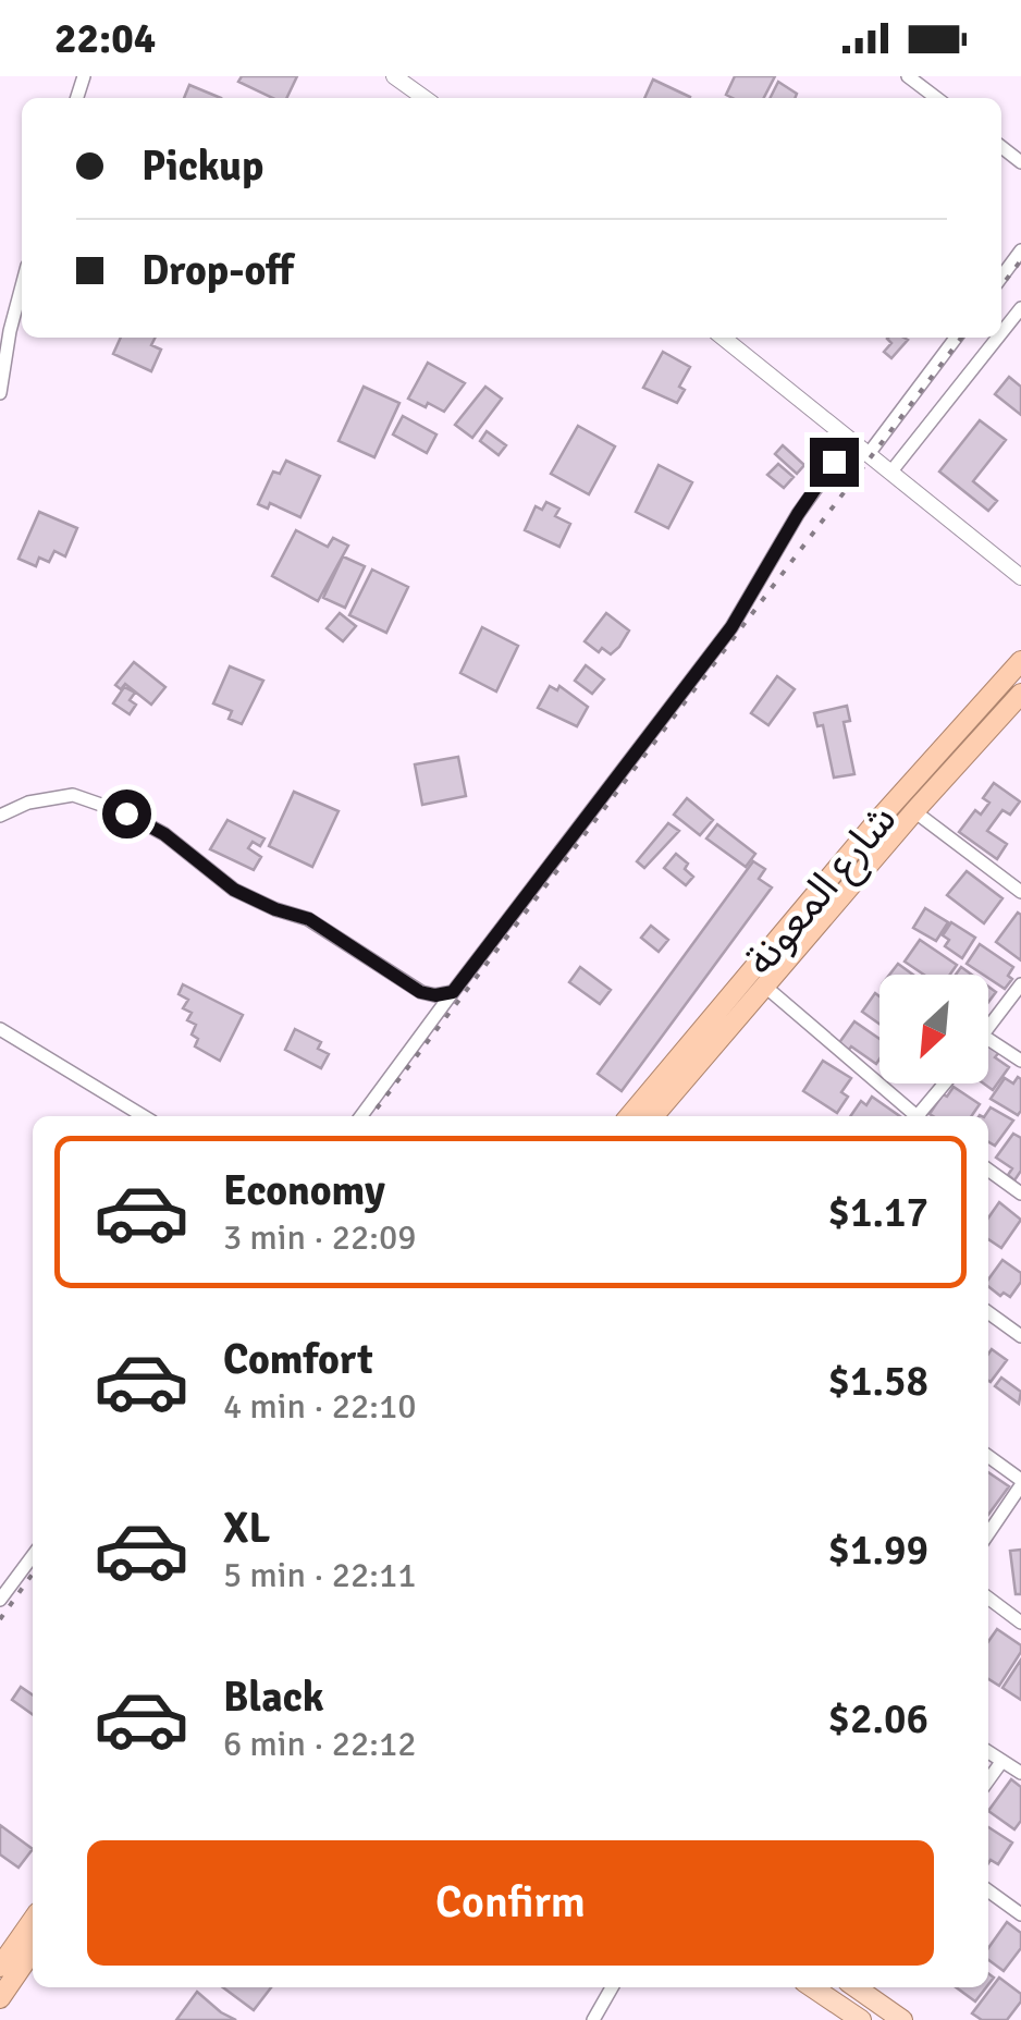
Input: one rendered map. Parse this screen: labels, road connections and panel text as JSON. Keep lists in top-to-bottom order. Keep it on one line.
{"streets":{"highway":["شارع المعونة"]},"north":"bottom left","page":{"status":"22:04","banner":["Pickup","Drop-off"],"list":[{"name":"Economy","note":"3 min · 22:09","value":"$1.17"},{"name":"Comfort","note":"4 min · 22:10","value":"$1.58"},{"name":"XL","note":"5 min · 22:11","value":"$1.99"},{"name":"Black","note":"6 min · 22:12","value":"$2.06"}],"buttons":"Confirm"}}
